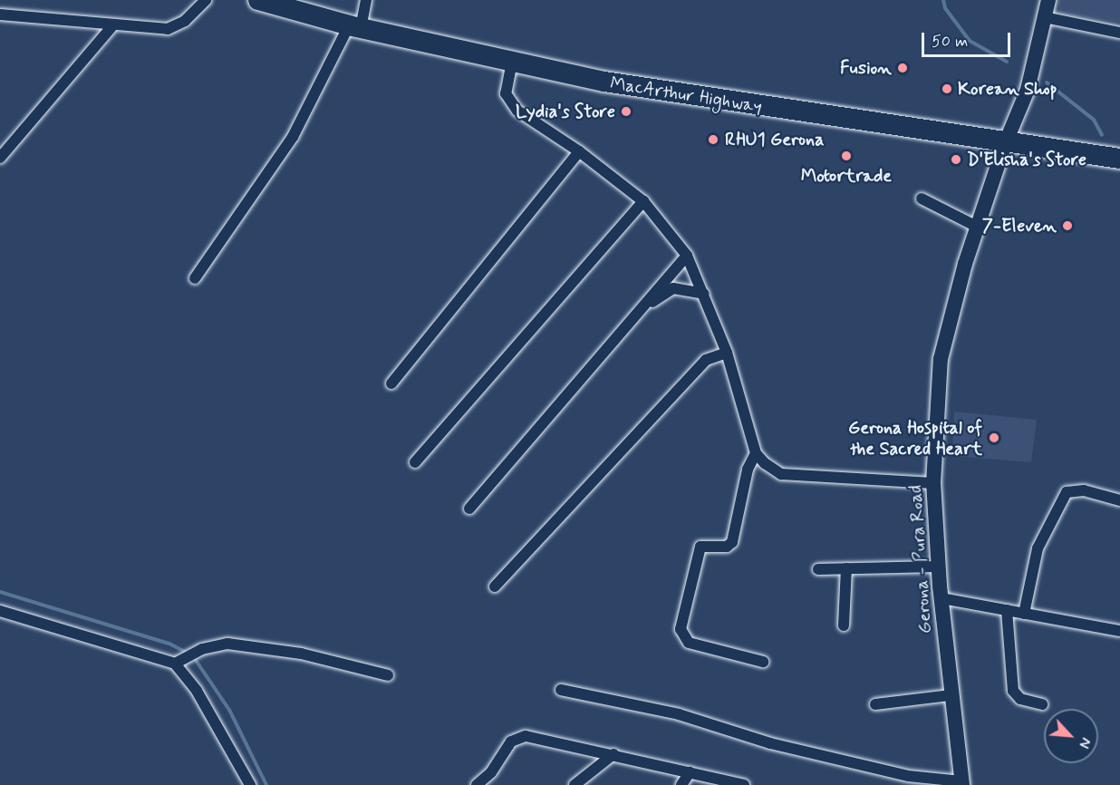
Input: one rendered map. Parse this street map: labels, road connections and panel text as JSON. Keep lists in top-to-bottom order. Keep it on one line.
{"streets":{"highway":["MacArthur Highway"],"main road":["Gerona - Pura Road"]},"crossings":[["MacArthur Highway","Gerona - Pura Road"]],"places":["Fusion","Korean Shop","Lydia's Store","RHU1 Gerona","Motortrade","D'Elisha's Store","7-Eleven","Gerona Hospital of the Sacred Heart"],"scale_bar":"50 m","north":"bottom right"}
